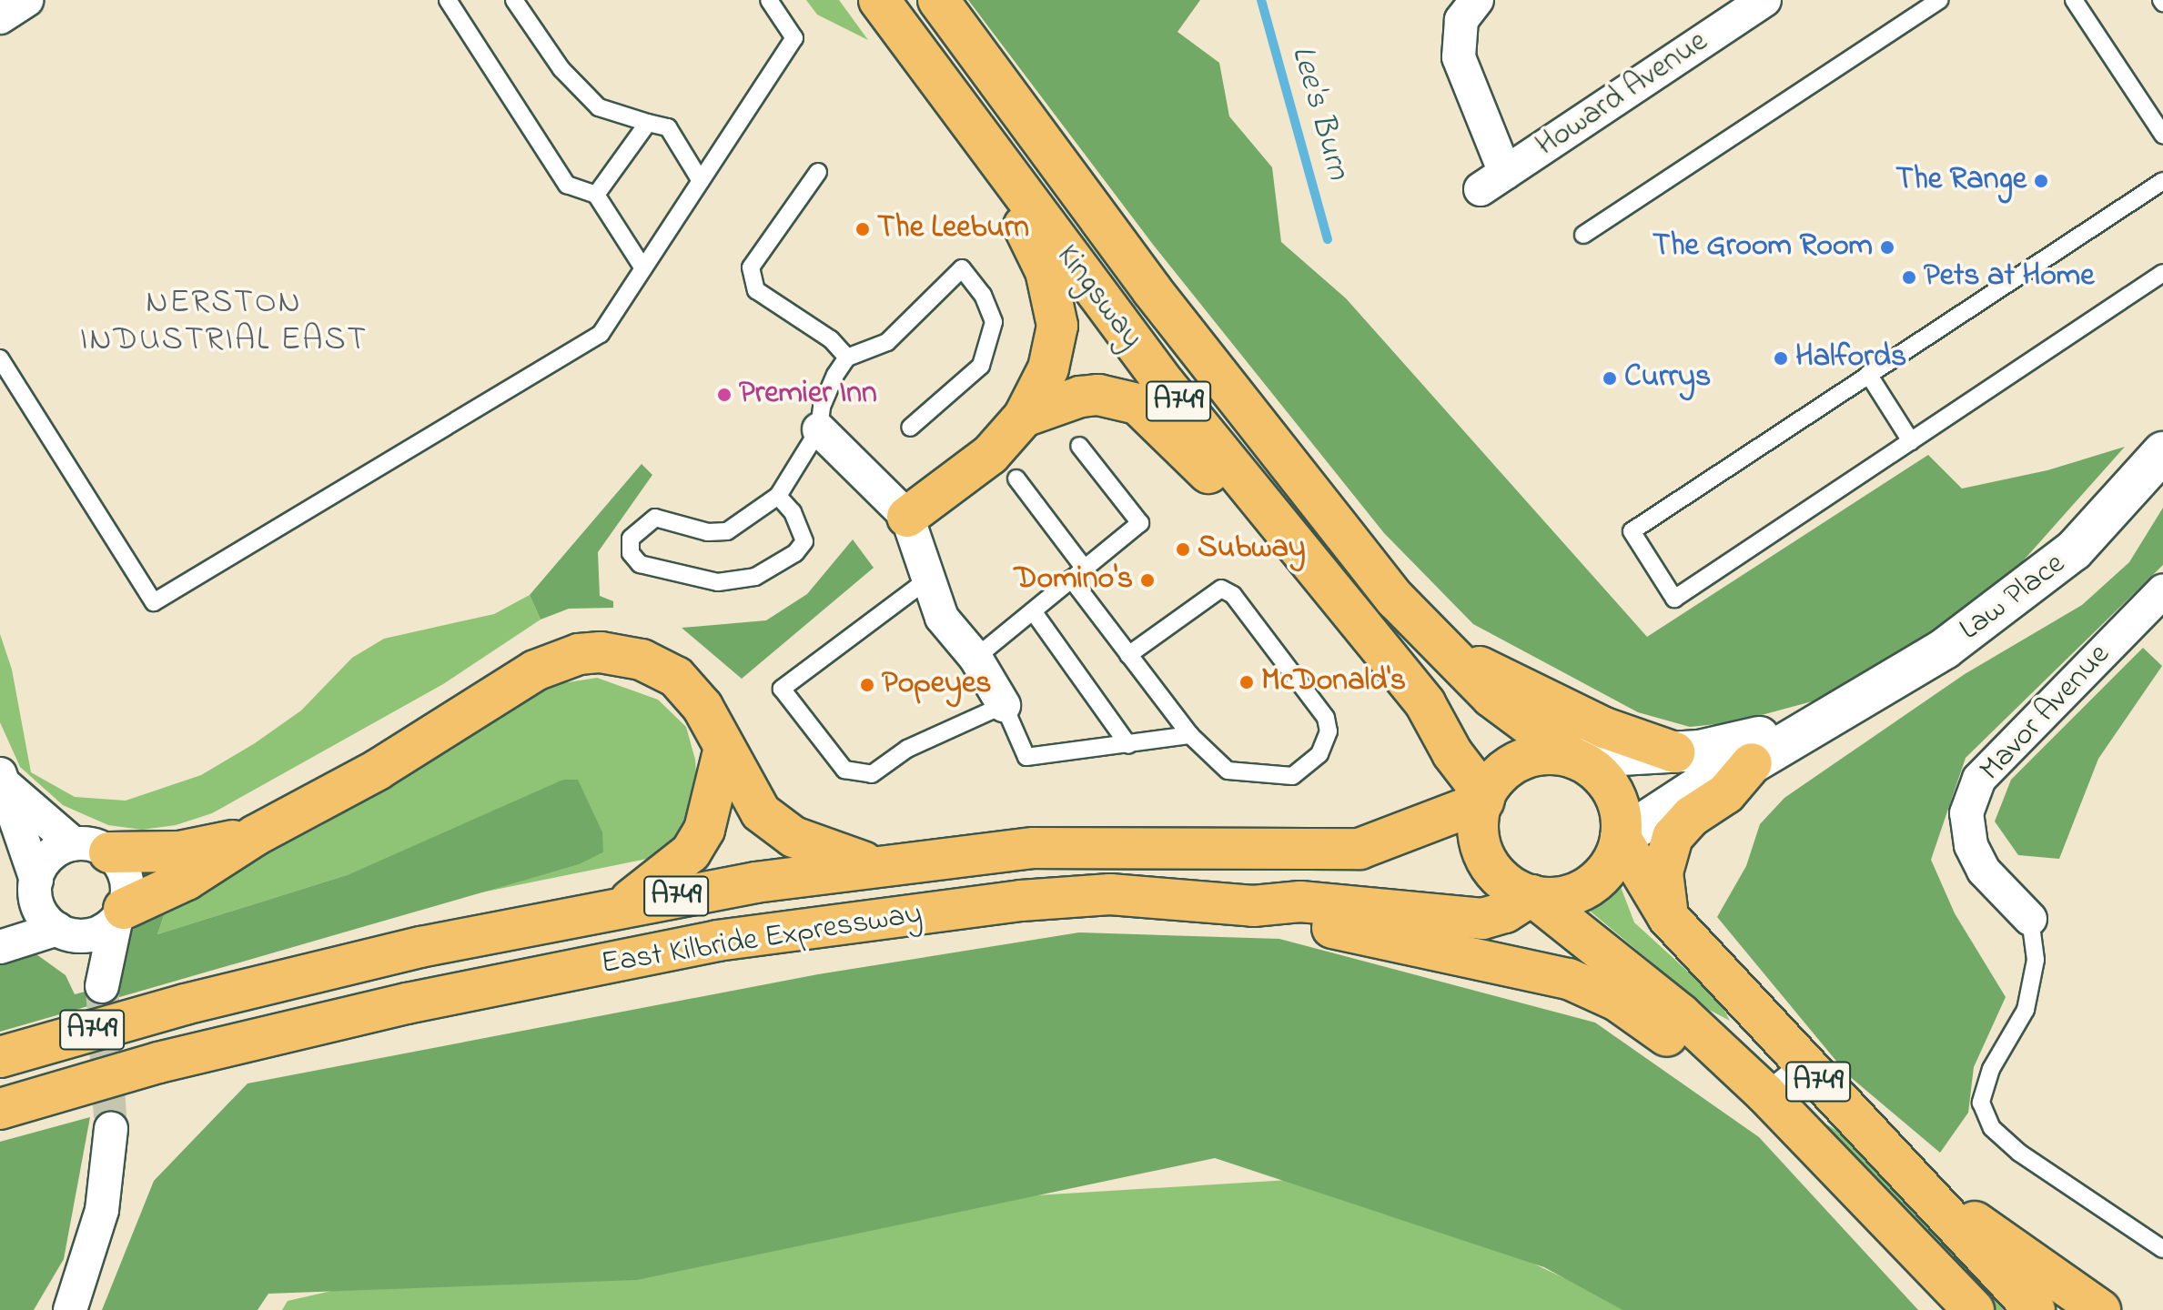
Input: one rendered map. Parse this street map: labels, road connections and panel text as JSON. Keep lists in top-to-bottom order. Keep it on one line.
{"streets":{"main road":["Kingsway","A749","East Kilbride Expressway"],"street":["Howard Avenue","Law Place","Mavor Avenue"]},"crossings":[["Kingsway","A749"],["Kingsway","Law Place"],["Kingsway","East Kilbride Expressway"],["A749","Law Place"],["A749","East Kilbride Expressway"],["Law Place","East Kilbride Expressway"]],"districts":["NERSTON INDUSTRIAL EAST"],"water":["Lee's Burn"],"places":["The Range","The Leeburn","The Groom Room","Pets at Home","Halfords","Currys","Premier Inn","Subway","Domino's","McDonald's","Popeyes"]}
